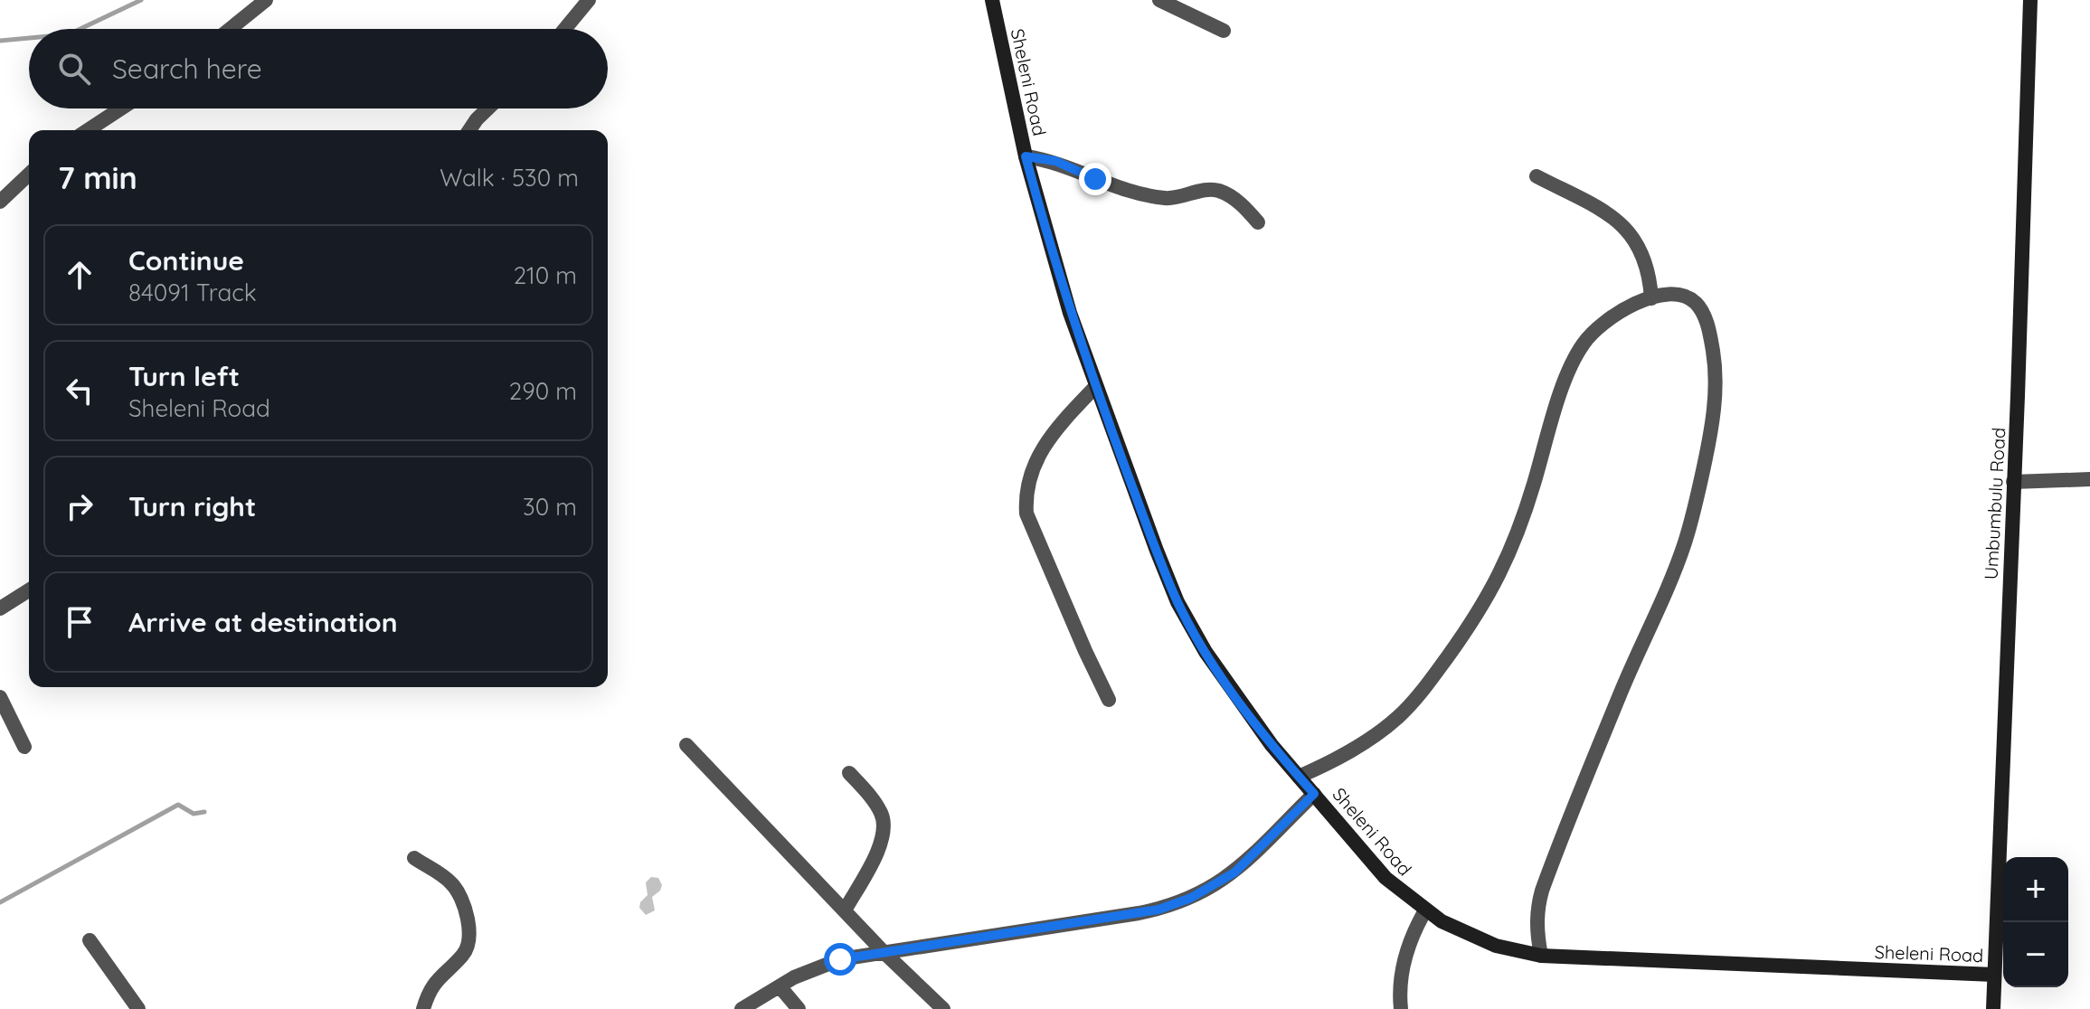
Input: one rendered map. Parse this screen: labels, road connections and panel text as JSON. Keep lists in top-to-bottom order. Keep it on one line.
{"streets":{"street":["Sheleni Road","Umbumbulu Road"]},"crossings":[["Sheleni Road","Umbumbulu Road"]],"page":{"search":"Search here","heading":["7 min","Walk · 530 m"],"list":[["Continue","84091 Track","210 m"],["Turn left","Sheleni Road","290 m"],["Turn right","30 m"],"Arrive at destination"],"map_buttons":["+","−"]}}
